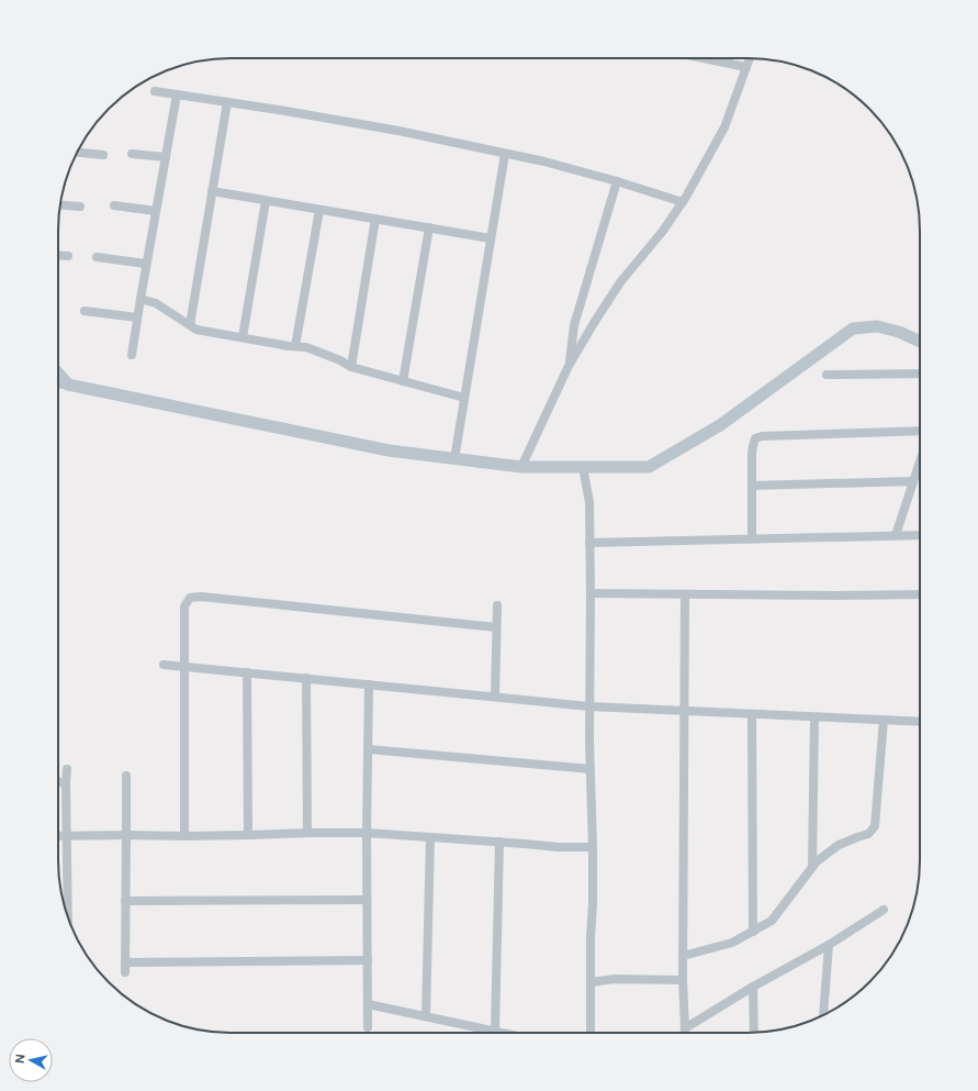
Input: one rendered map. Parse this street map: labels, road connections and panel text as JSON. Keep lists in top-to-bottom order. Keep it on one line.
{"north":"left"}
